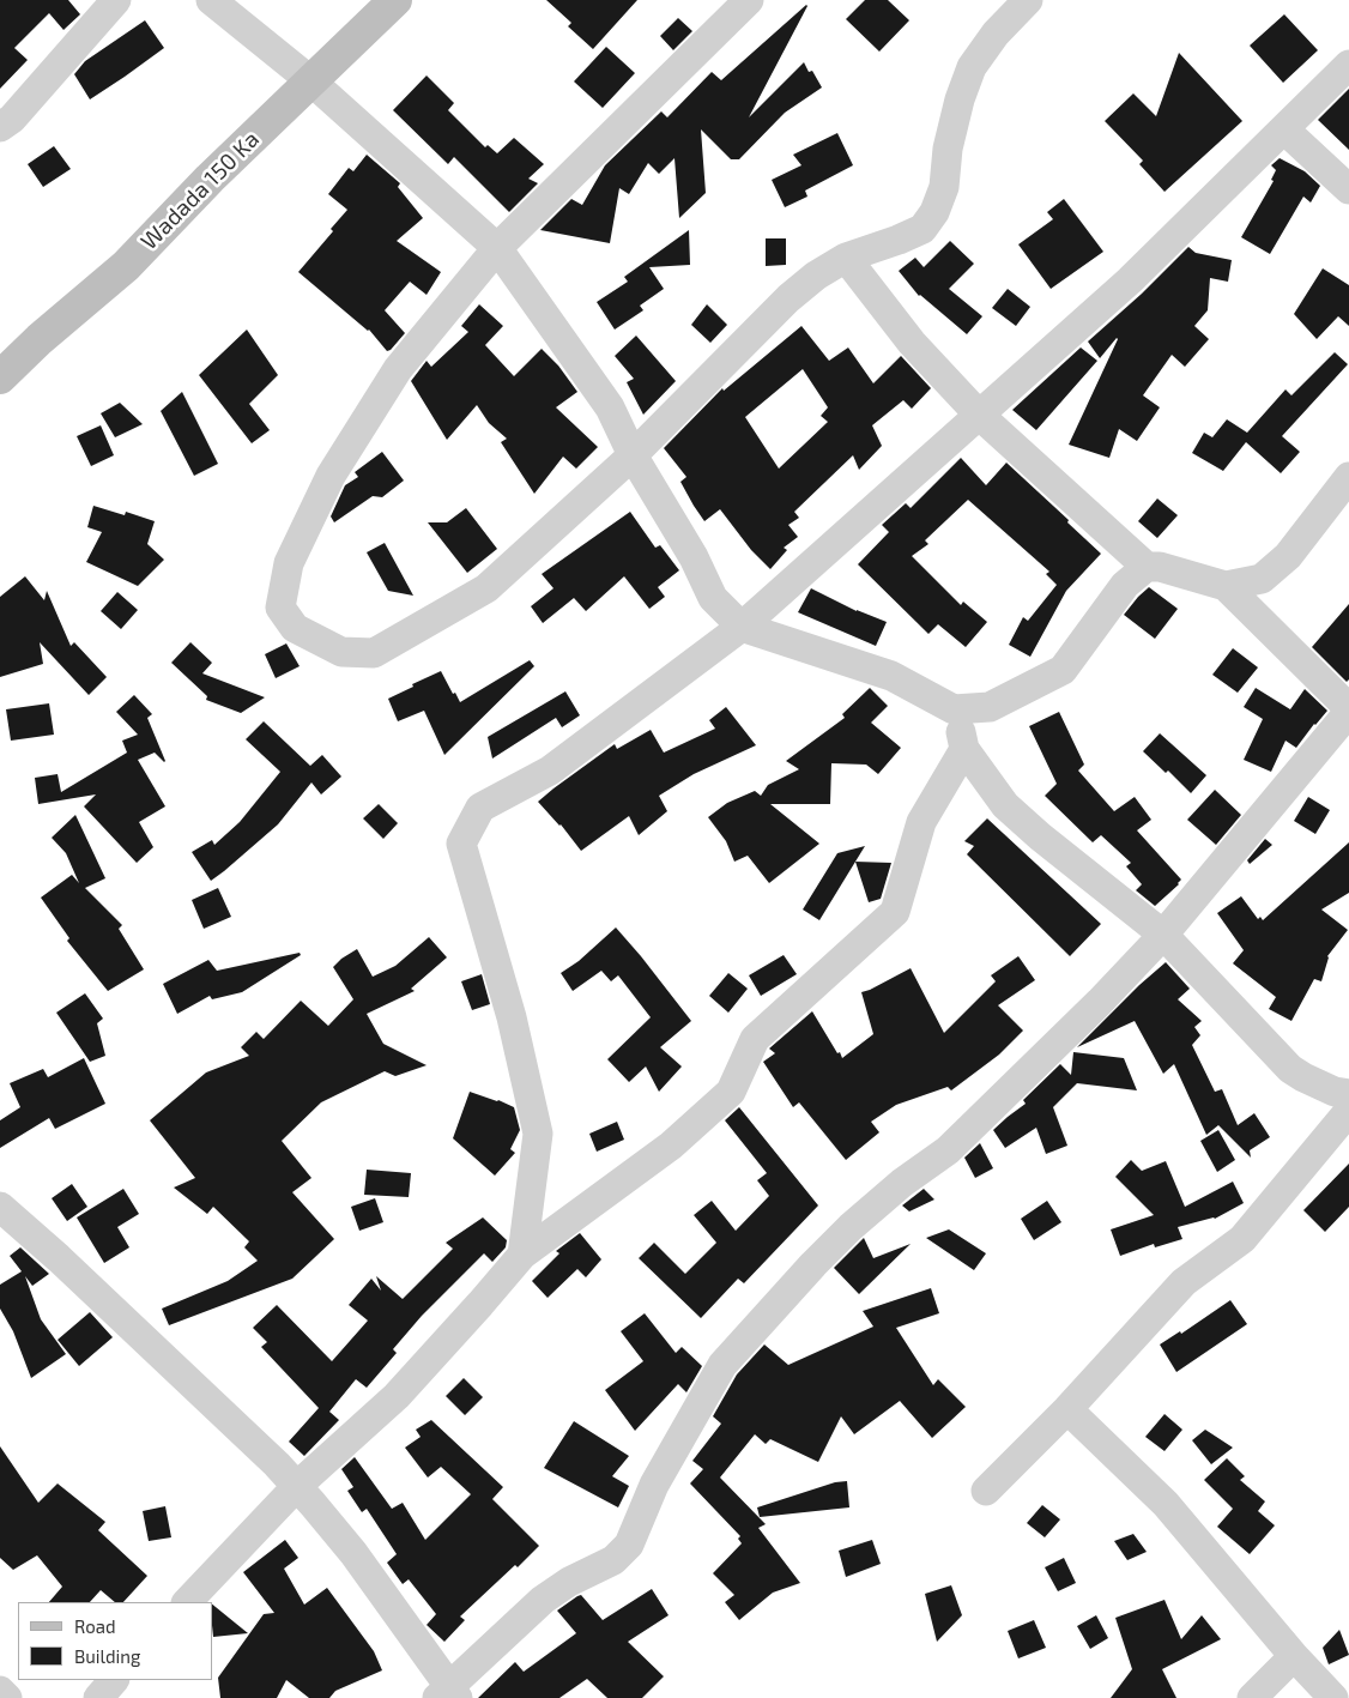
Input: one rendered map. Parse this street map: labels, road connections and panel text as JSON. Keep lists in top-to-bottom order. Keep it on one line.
{"streets":{"street":["Wadada 150 Ka"]},"legend":["Road","Building"]}
